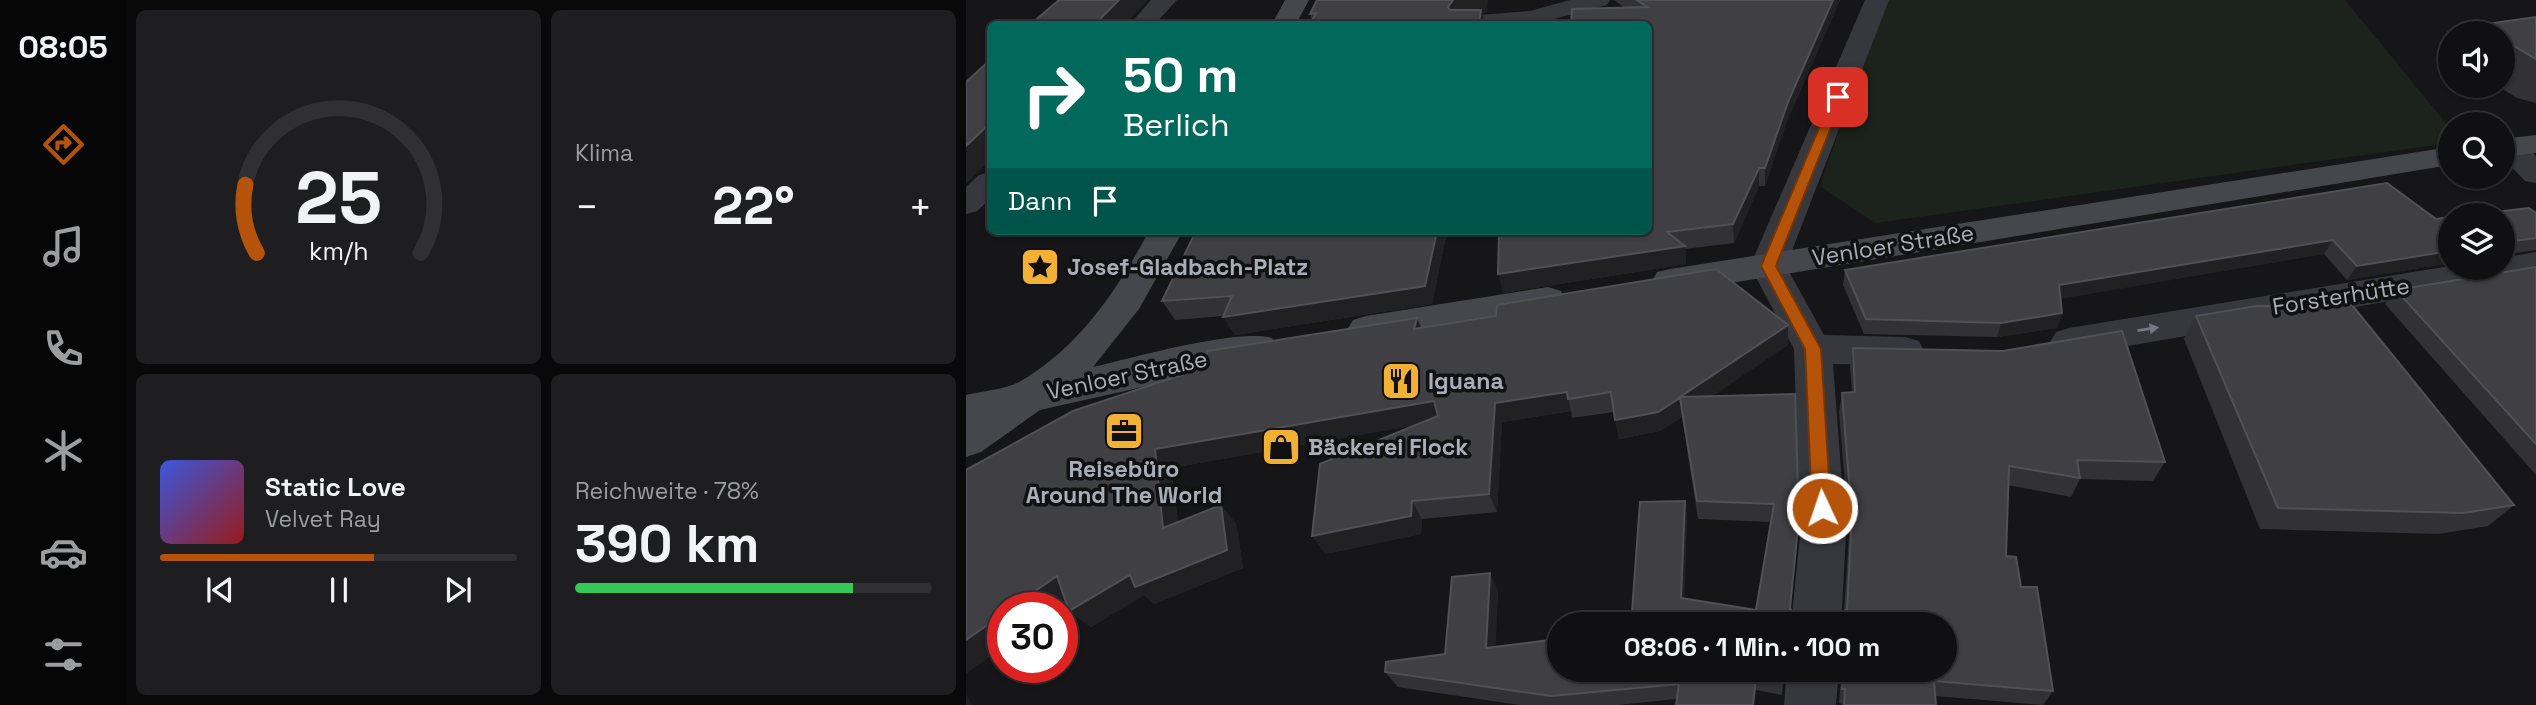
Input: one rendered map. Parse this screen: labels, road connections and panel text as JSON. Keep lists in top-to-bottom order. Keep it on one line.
{"streets":{"street":["Venloer Straße","Forsterhütte"]},"one_way":["Forsterhütte"],"places":{"place":["Josef-Gladbach-Platz"],"restaurant":["Iguana"],"office":["Reisebüro Around The World"],"shop":["Bäckerei Flock"]},"page":{"tabs":"08:05","tile":["Klima",["Reichweite · 78%","390 km"]],"turn":["50 m","Berlich"],"then":"Dann","heat":["−","22°","+"],"song":["Static Love","Velvet Ray"],"limit":"30","trip":"08:06 · 1 Min. · 100 m","gauge":["25","km/h"]}}
